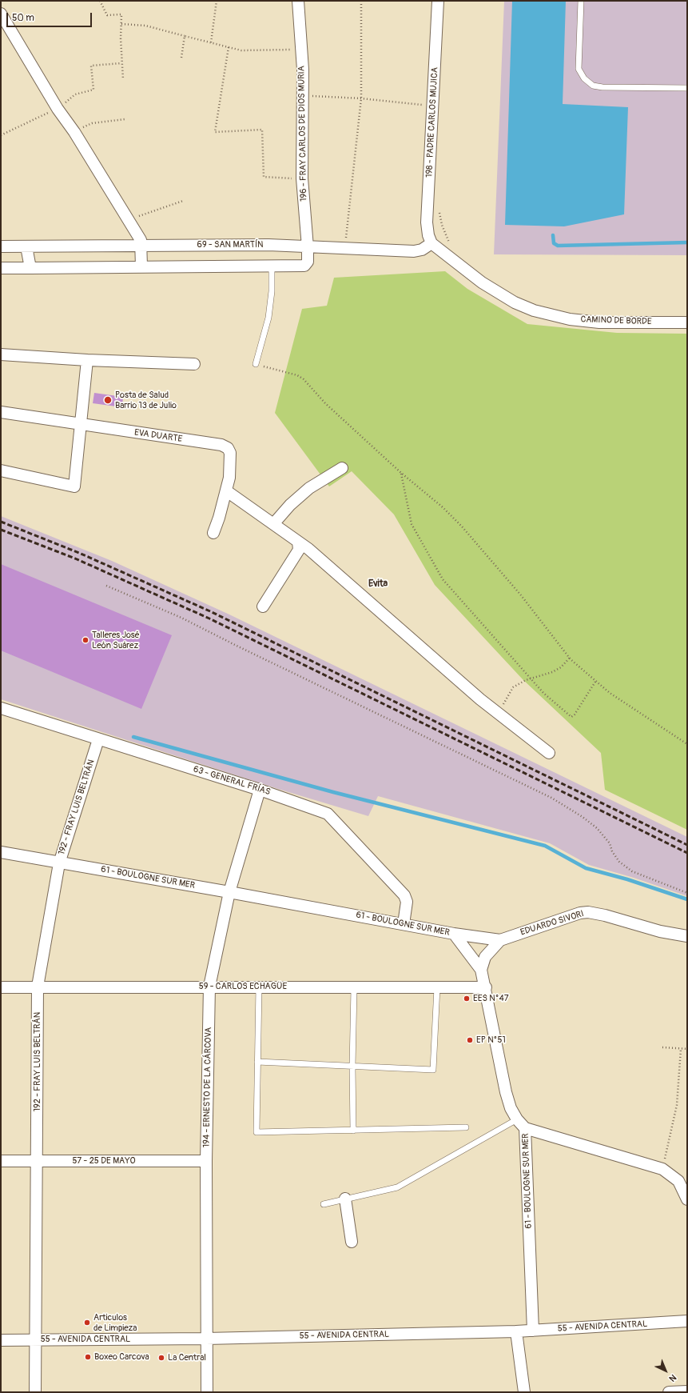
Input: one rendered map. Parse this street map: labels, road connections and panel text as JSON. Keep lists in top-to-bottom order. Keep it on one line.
{"streets":{"street":["198 - PADRE CARLOS MUJICA","196 - FRAY CARLOS DE DIOS MURIA","69 - SAN MARTÍN","CAMINO DE BORDE","EVA DUARTE","63 - GENERAL FRÍAS","192 - FRAY LUIS BELTRÁN","61 - BOULOGNE SUR MER","EDUARDO SIVORI","59 - CARLOS ECHAGÜE","194 - ERNESTO DE LA CÁRCOVA","57 - 25 DE MAYO","55 - AVENIDA CENTRAL"]},"crossings":[["198 - PADRE CARLOS MUJICA","69 - SAN MARTÍN"],["198 - PADRE CARLOS MUJICA","CAMINO DE BORDE"],["196 - FRAY CARLOS DE DIOS MURIA","69 - SAN MARTÍN"],["69 - SAN MARTÍN","CAMINO DE BORDE"],["63 - GENERAL FRÍAS","192 - FRAY LUIS BELTRÁN"],["63 - GENERAL FRÍAS","61 - BOULOGNE SUR MER"],["63 - GENERAL FRÍAS","194 - ERNESTO DE LA CÁRCOVA"],["192 - FRAY LUIS BELTRÁN","61 - BOULOGNE SUR MER"],["192 - FRAY LUIS BELTRÁN","59 - CARLOS ECHAGÜE"],["192 - FRAY LUIS BELTRÁN","57 - 25 DE MAYO"],["192 - FRAY LUIS BELTRÁN","55 - AVENIDA CENTRAL"],["61 - BOULOGNE SUR MER","EDUARDO SIVORI"],["61 - BOULOGNE SUR MER","59 - CARLOS ECHAGÜE"],["61 - BOULOGNE SUR MER","194 - ERNESTO DE LA CÁRCOVA"],["61 - BOULOGNE SUR MER","55 - AVENIDA CENTRAL"],["59 - CARLOS ECHAGÜE","194 - ERNESTO DE LA CÁRCOVA"],["194 - ERNESTO DE LA CÁRCOVA","57 - 25 DE MAYO"],["194 - ERNESTO DE LA CÁRCOVA","55 - AVENIDA CENTRAL"]],"districts":["Evita"],"places":["Posta de Salud Barrio 13 de Julio","Talleres José León Suárez","EES N°47","EP N°51","Articulos de Limpieza","Boxeo Carcova","La Central"],"scale_bar":"50 m","north":"bottom right"}
